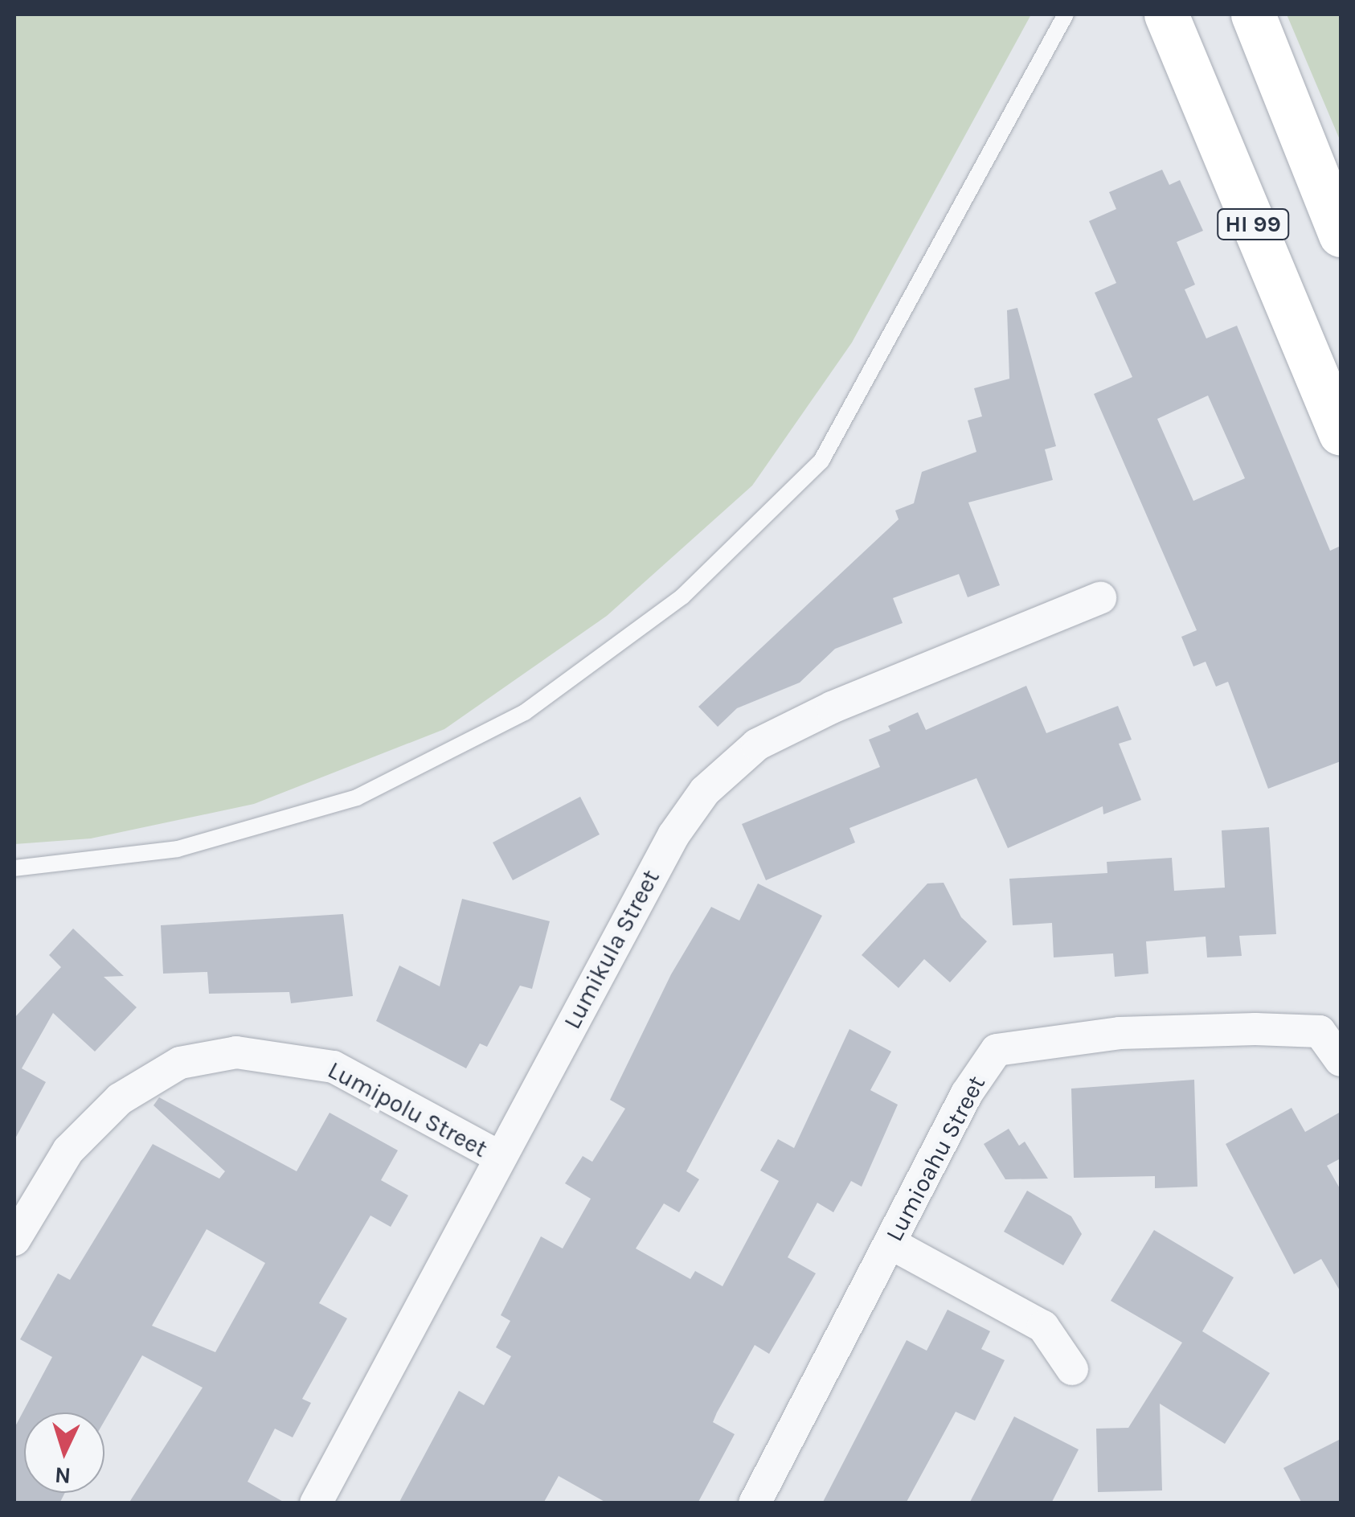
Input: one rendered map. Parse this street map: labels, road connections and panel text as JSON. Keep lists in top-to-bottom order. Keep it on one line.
{"streets":{"main road":["HI 99"],"street":["Lumikula Street","Lumipolu Street","Lumioahu Street"]},"crossings":[["Lumikula Street","Lumipolu Street"]],"north":"bottom"}
